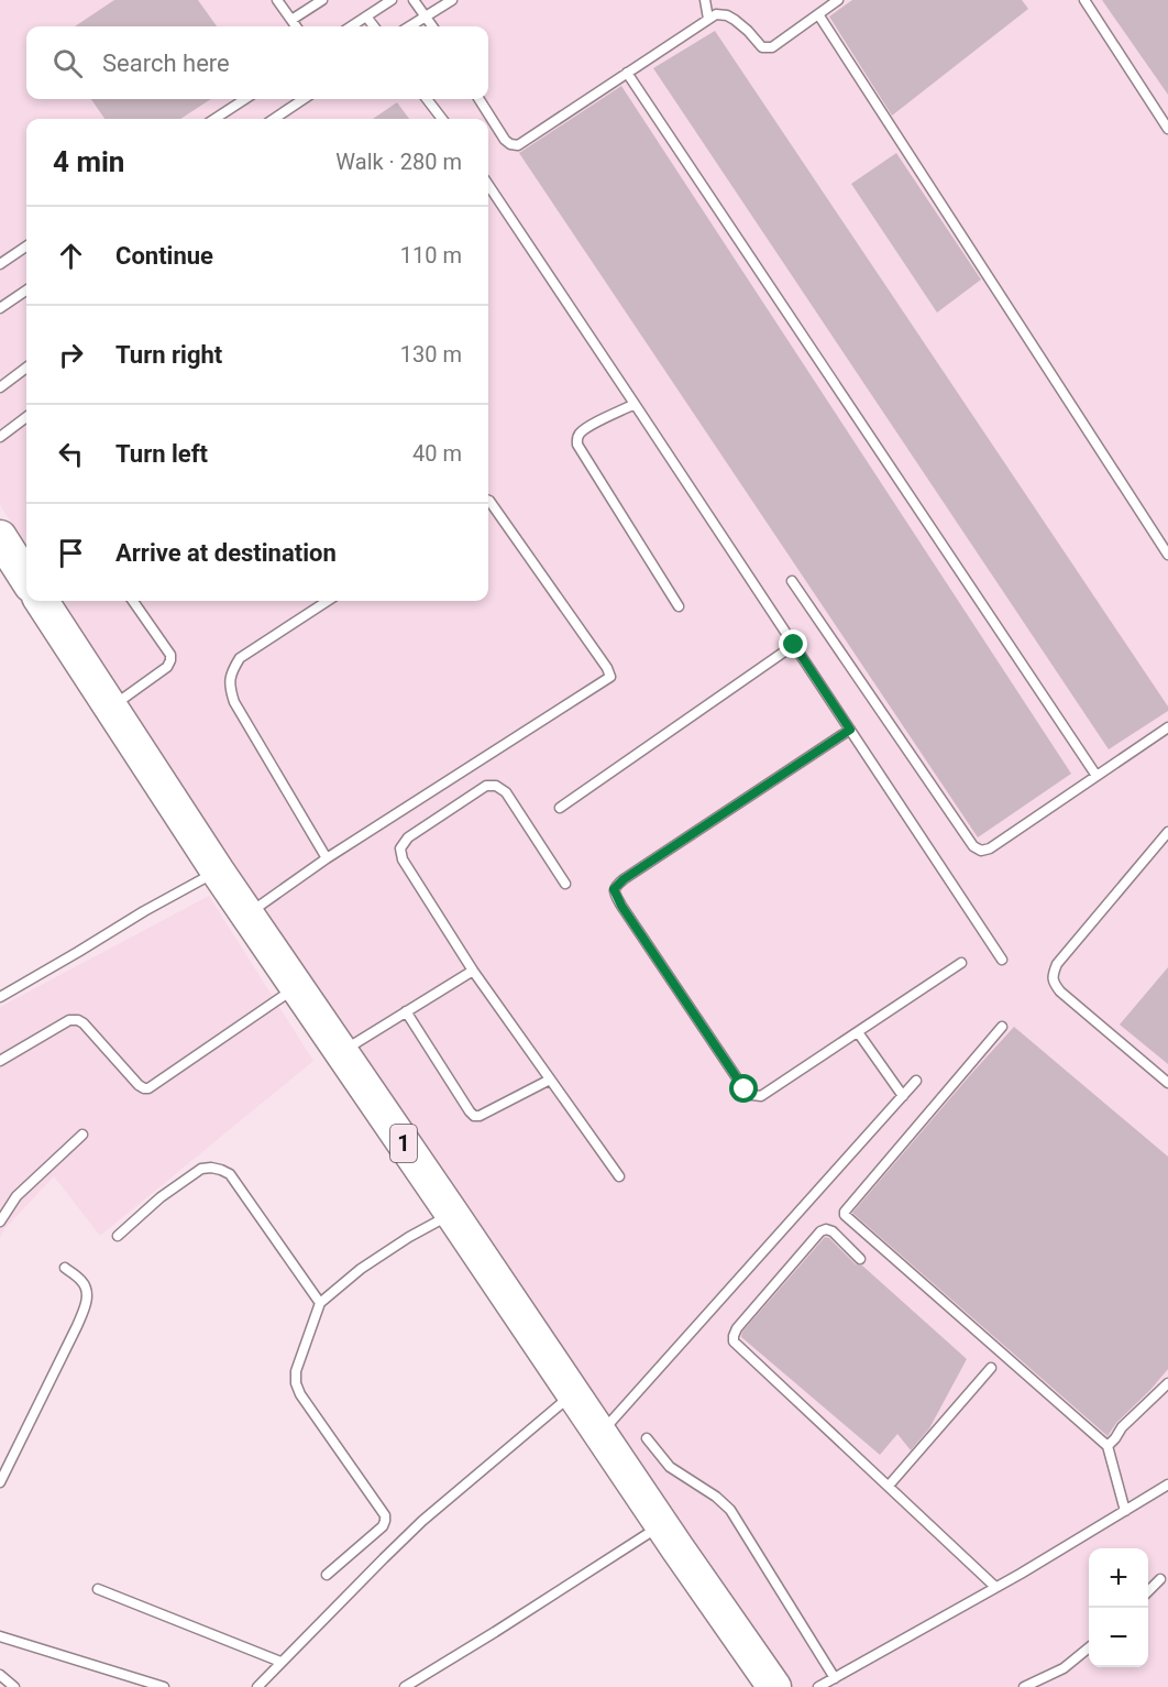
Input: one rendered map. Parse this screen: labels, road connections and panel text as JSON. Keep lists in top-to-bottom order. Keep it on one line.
{"streets":{"highway":["1"]},"page":{"search":"Search here","heading":["4 min","Walk · 280 m"],"list":[["Continue","110 m"],["Turn right","130 m"],["Turn left","40 m"],"Arrive at destination"],"map_buttons":["+","−"]}}
